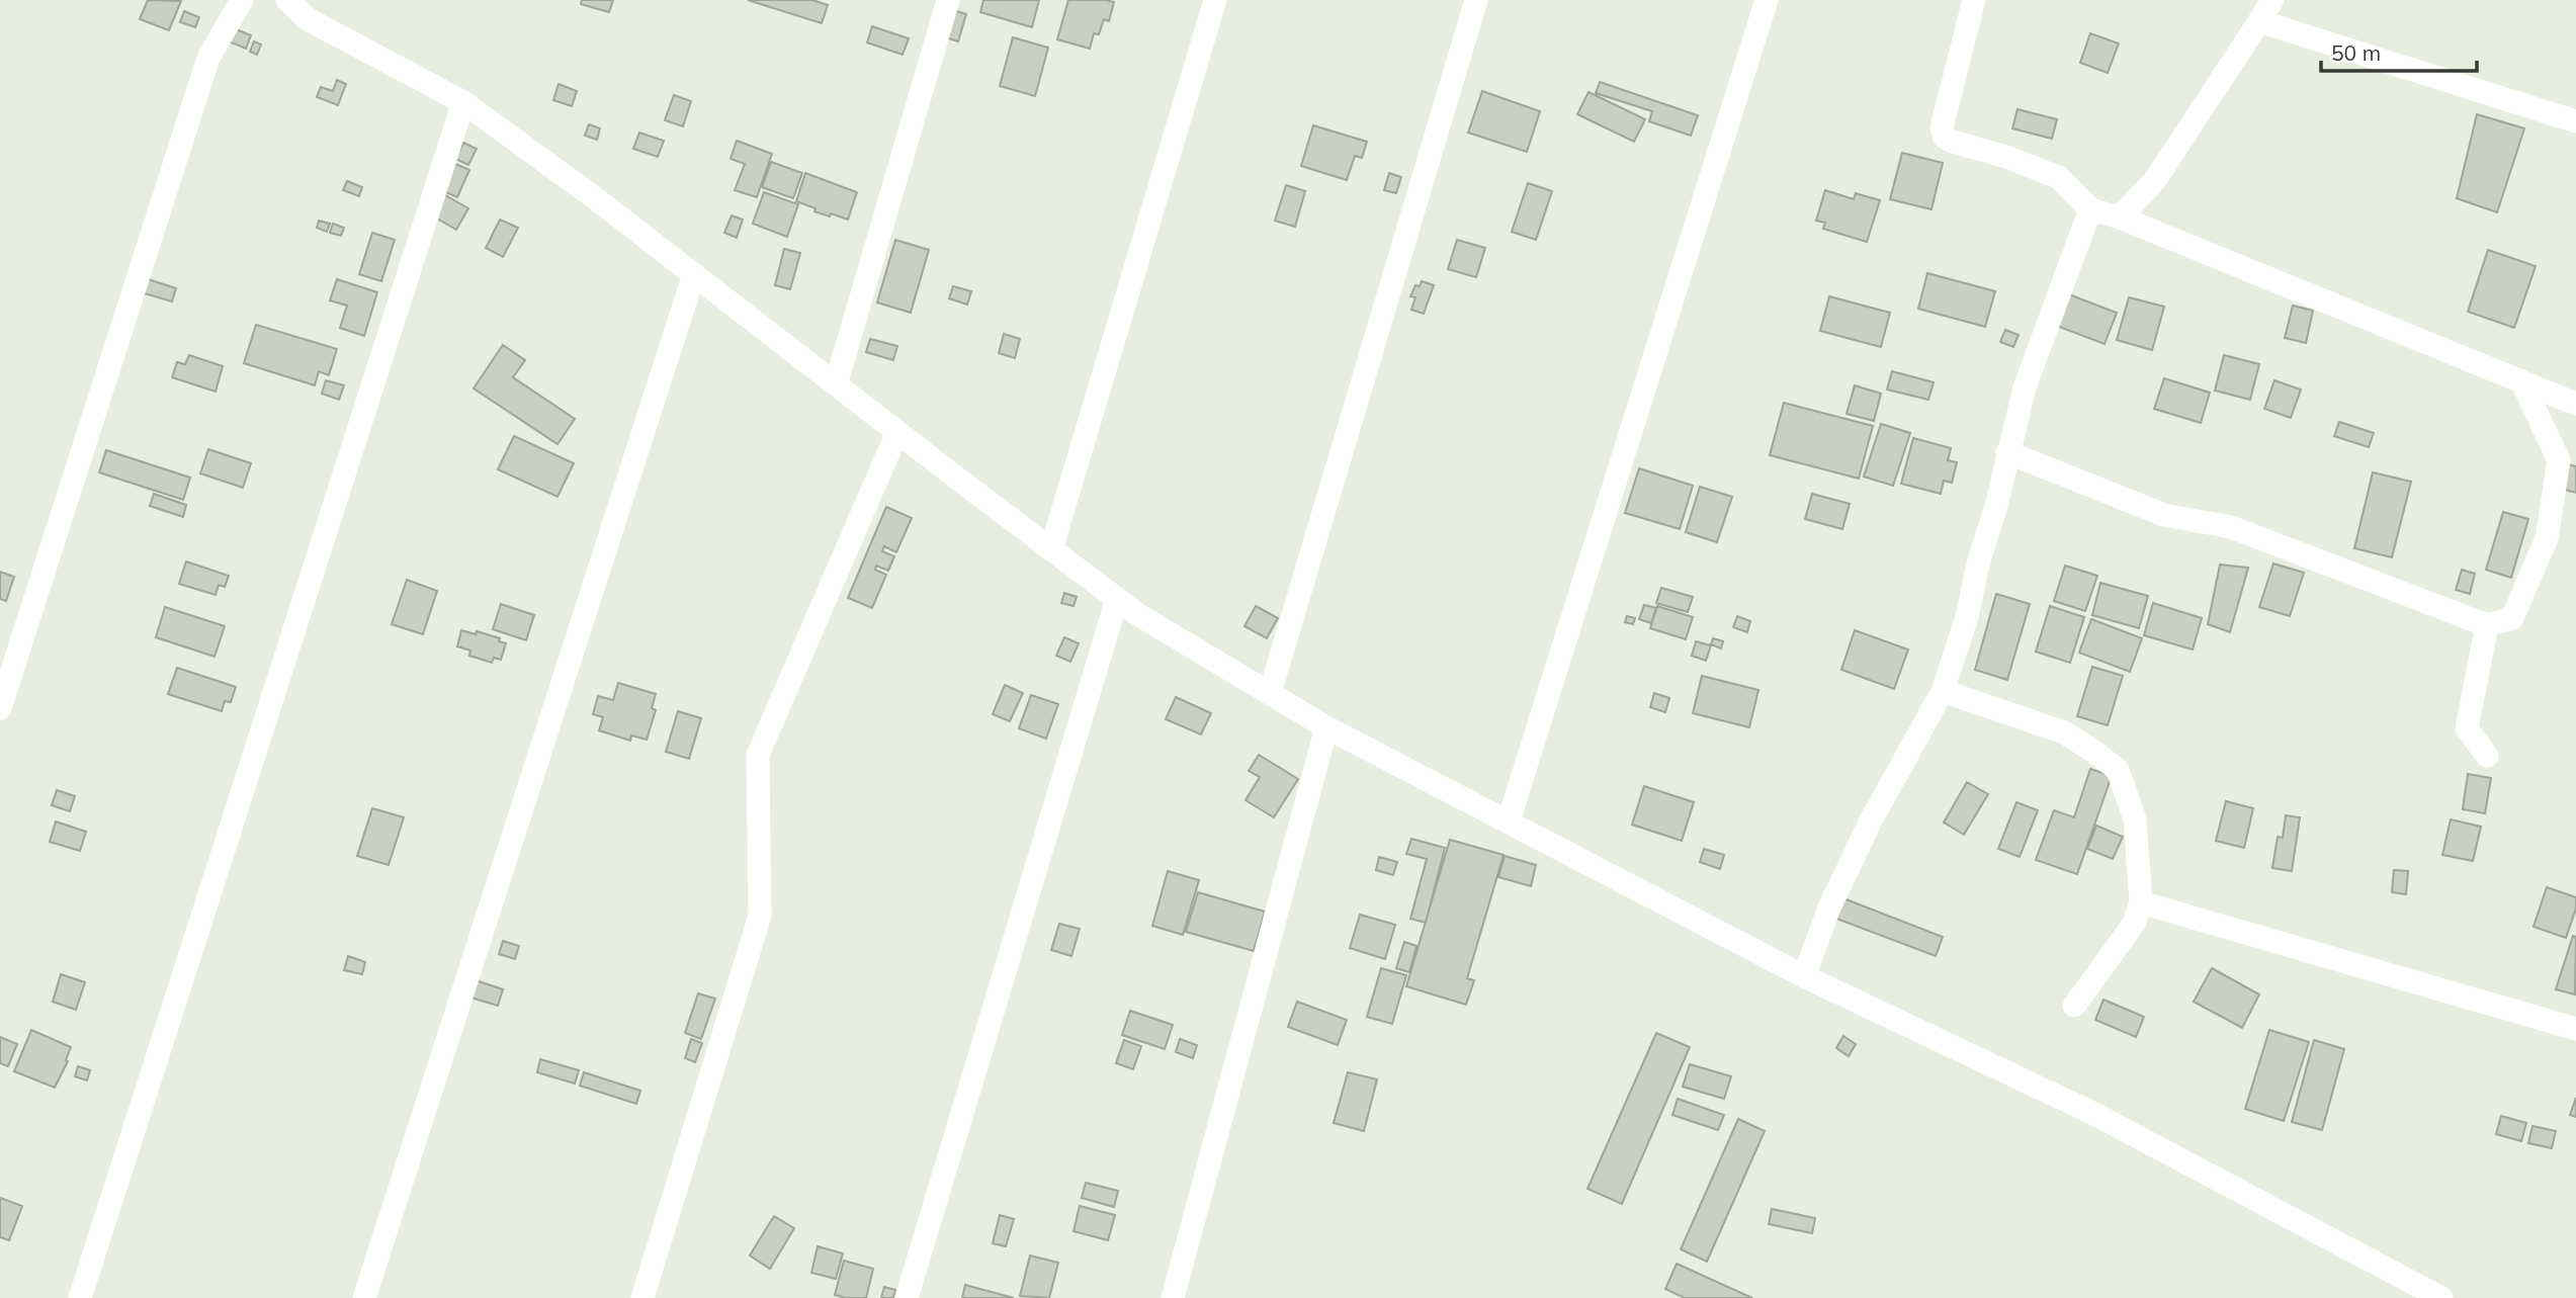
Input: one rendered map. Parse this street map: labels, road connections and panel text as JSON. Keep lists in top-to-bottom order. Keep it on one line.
{"scale_bar":"50 m"}
